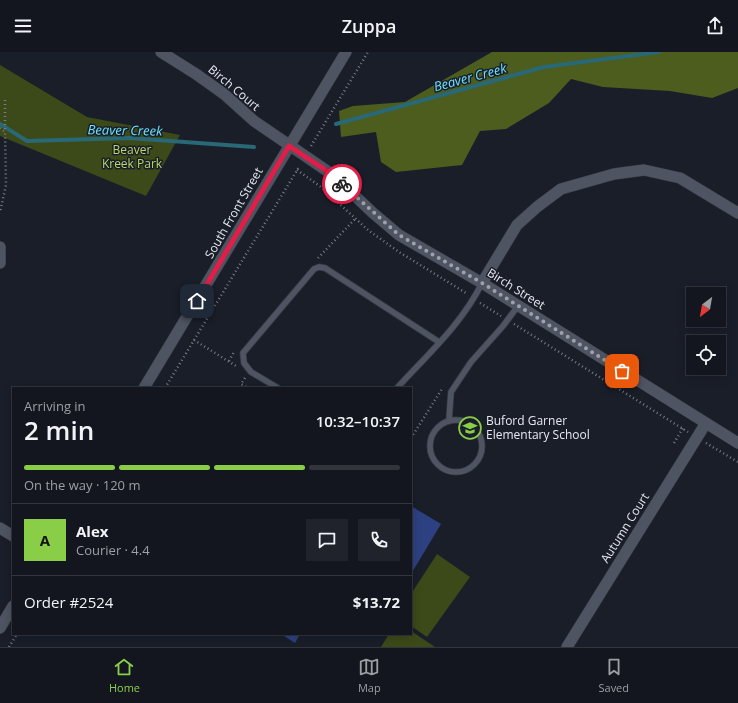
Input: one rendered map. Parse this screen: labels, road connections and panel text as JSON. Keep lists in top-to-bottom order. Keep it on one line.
{"streets":{"street":["Birch Court","South Front Street","Birch Street","Autumn Court"]},"crossings":[["Birch Court","South Front Street"],["Birch Court","Birch Street"],["South Front Street","Birch Street"],["Birch Street","Autumn Court"]],"water":["Beaver Creek"],"parks":["Beaver Kreek Park"],"places":{"school or university":["Buford Garner Elementary School"]},"north":"bottom left","page":{"header":"Zuppa","heading":["2 min","Arriving in","10:32–10:37"],"panel":["Alex","Courier · 4.4","Order #2524","$13.72"],"bar":"On the way · 120 m","round":"A","tabs":["Home","Map","Saved"]}}
